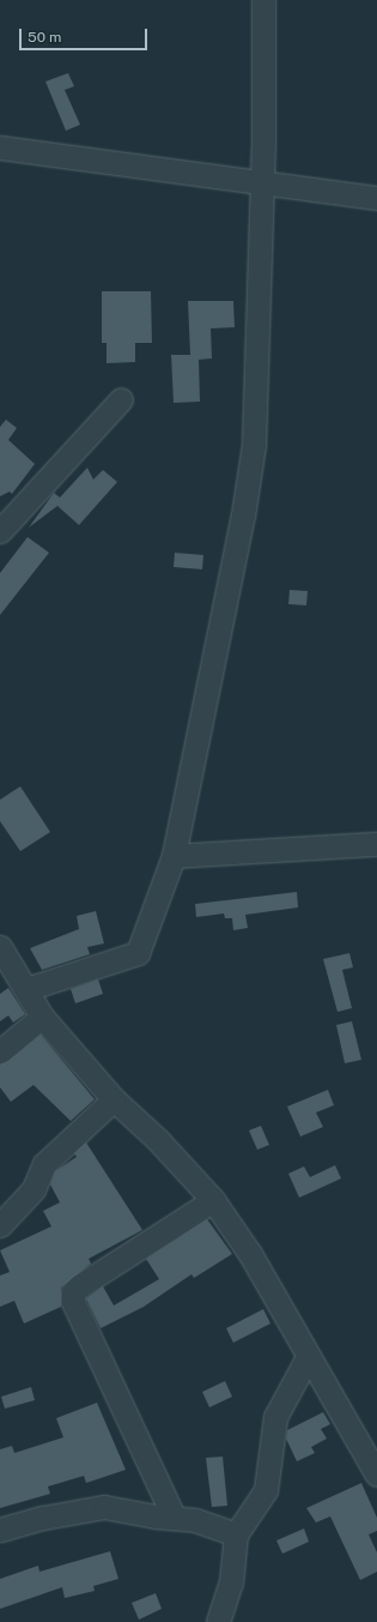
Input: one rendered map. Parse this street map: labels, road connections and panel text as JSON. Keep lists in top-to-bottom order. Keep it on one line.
{"scale_bar":"50 m"}
